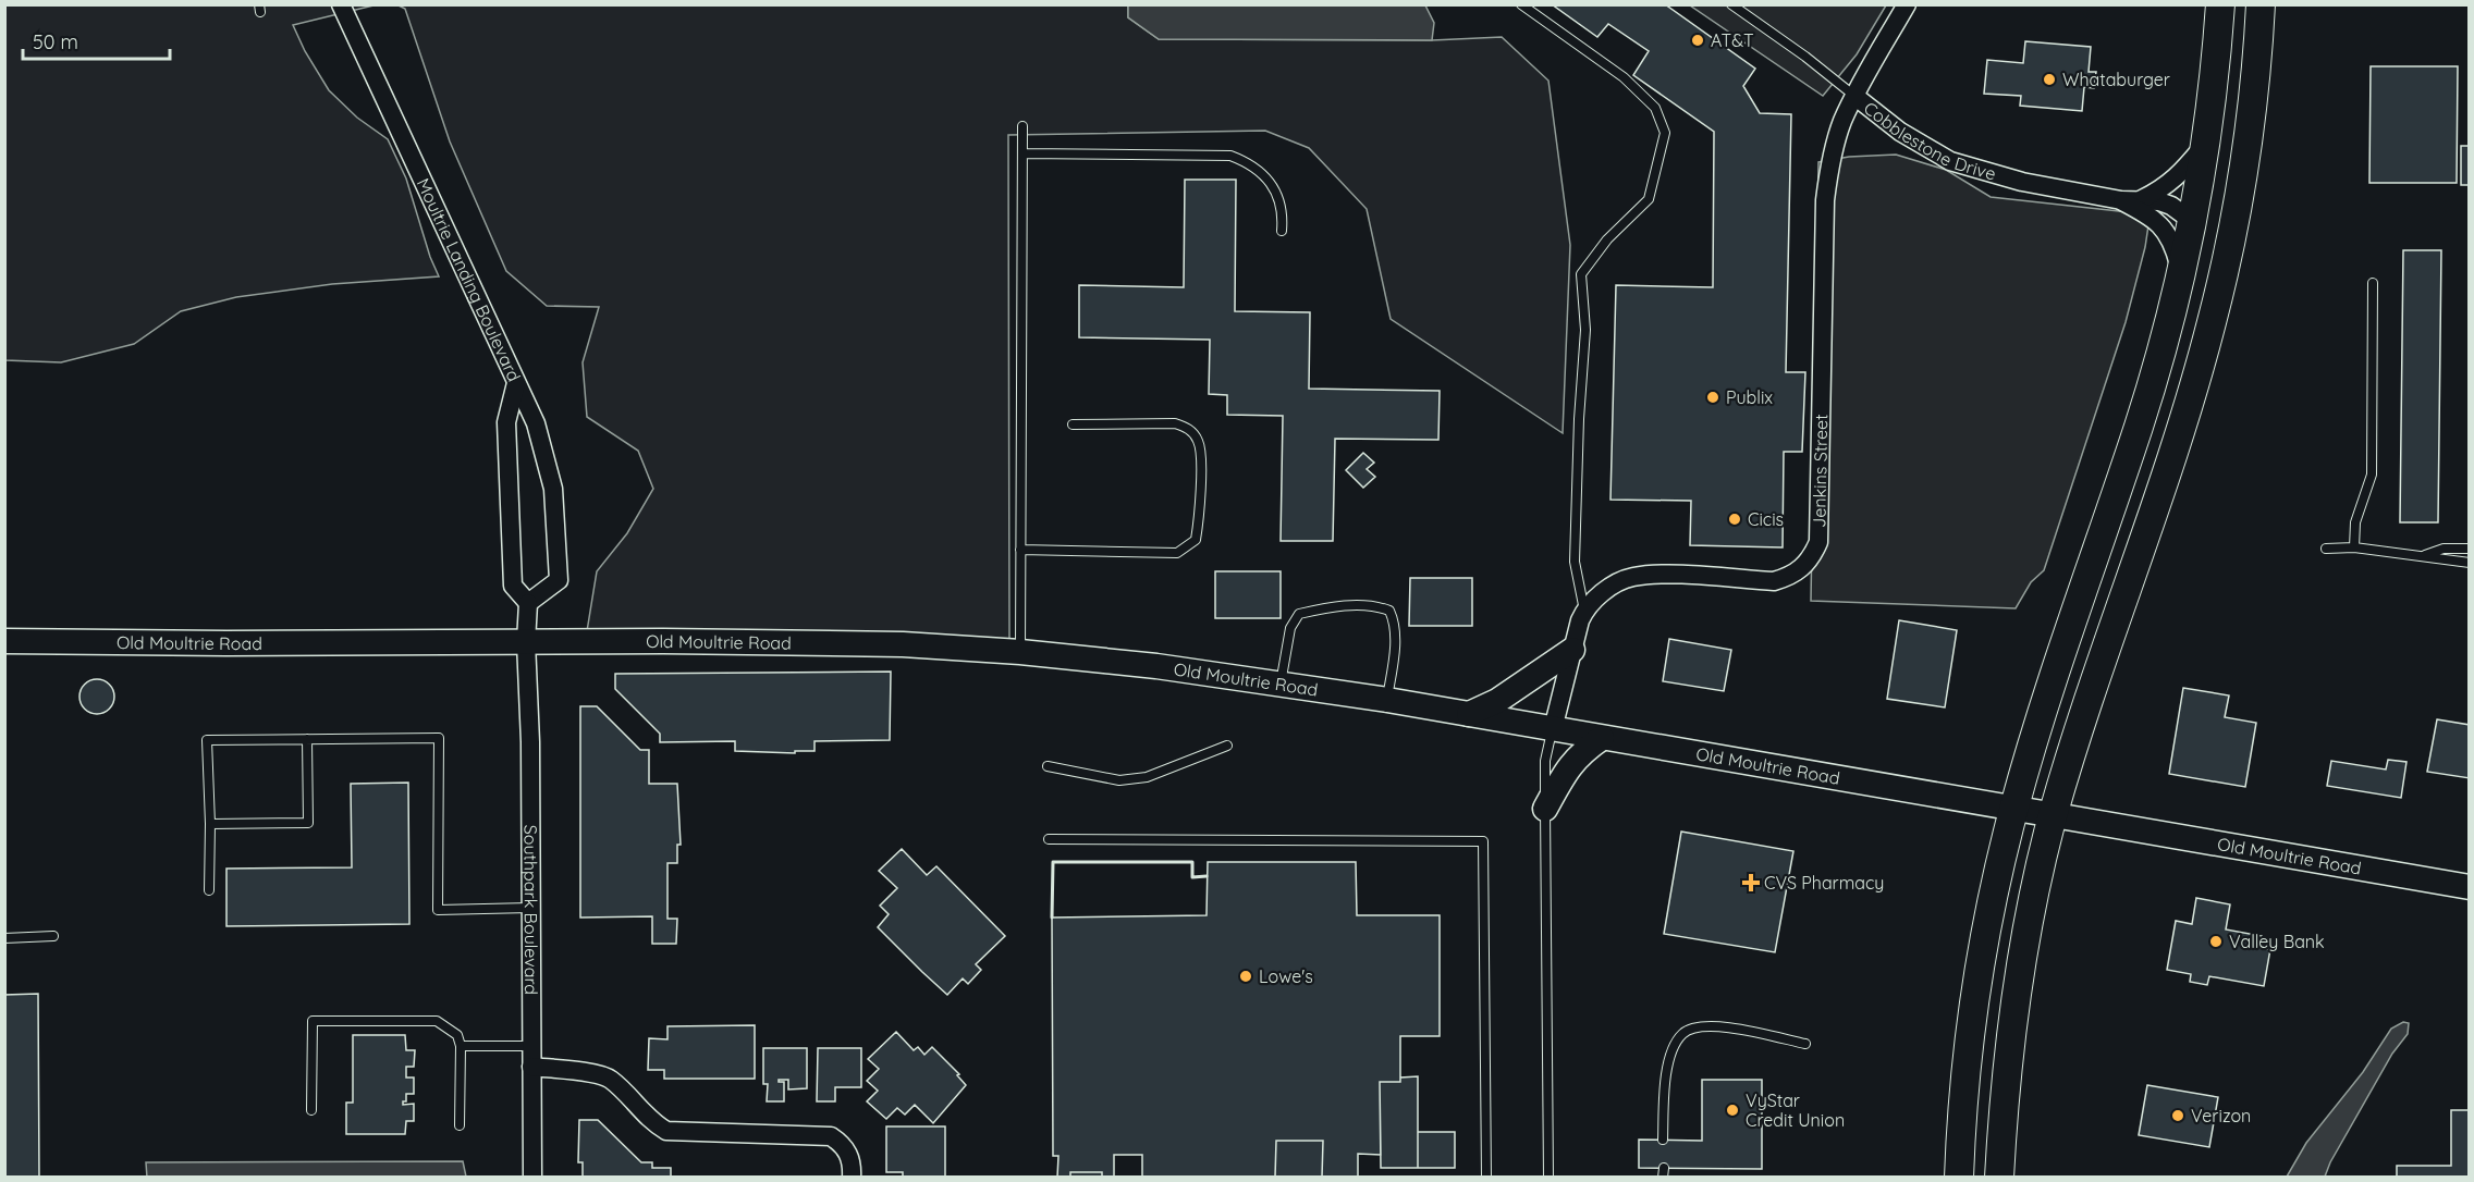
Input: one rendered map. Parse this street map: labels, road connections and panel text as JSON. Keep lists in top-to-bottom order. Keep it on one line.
{"streets":{"main road":["Old Moultrie Road"],"street":["Cobblestone Drive","Moultrie Landing Boulevard","Jenkins Street","Southpark Boulevard"]},"crossings":[["Cobblestone Drive","Jenkins Street"],["Moultrie Landing Boulevard","Southpark Boulevard"],["Old Moultrie Road","Southpark Boulevard"]],"places":{"other":["AT&T","Whataburger","Publix","Cicis","Valley Bank","Lowe's","VyStar Credit Union","Verizon"],"health":["CVS Pharmacy"]},"scale_bar":"50 m"}
